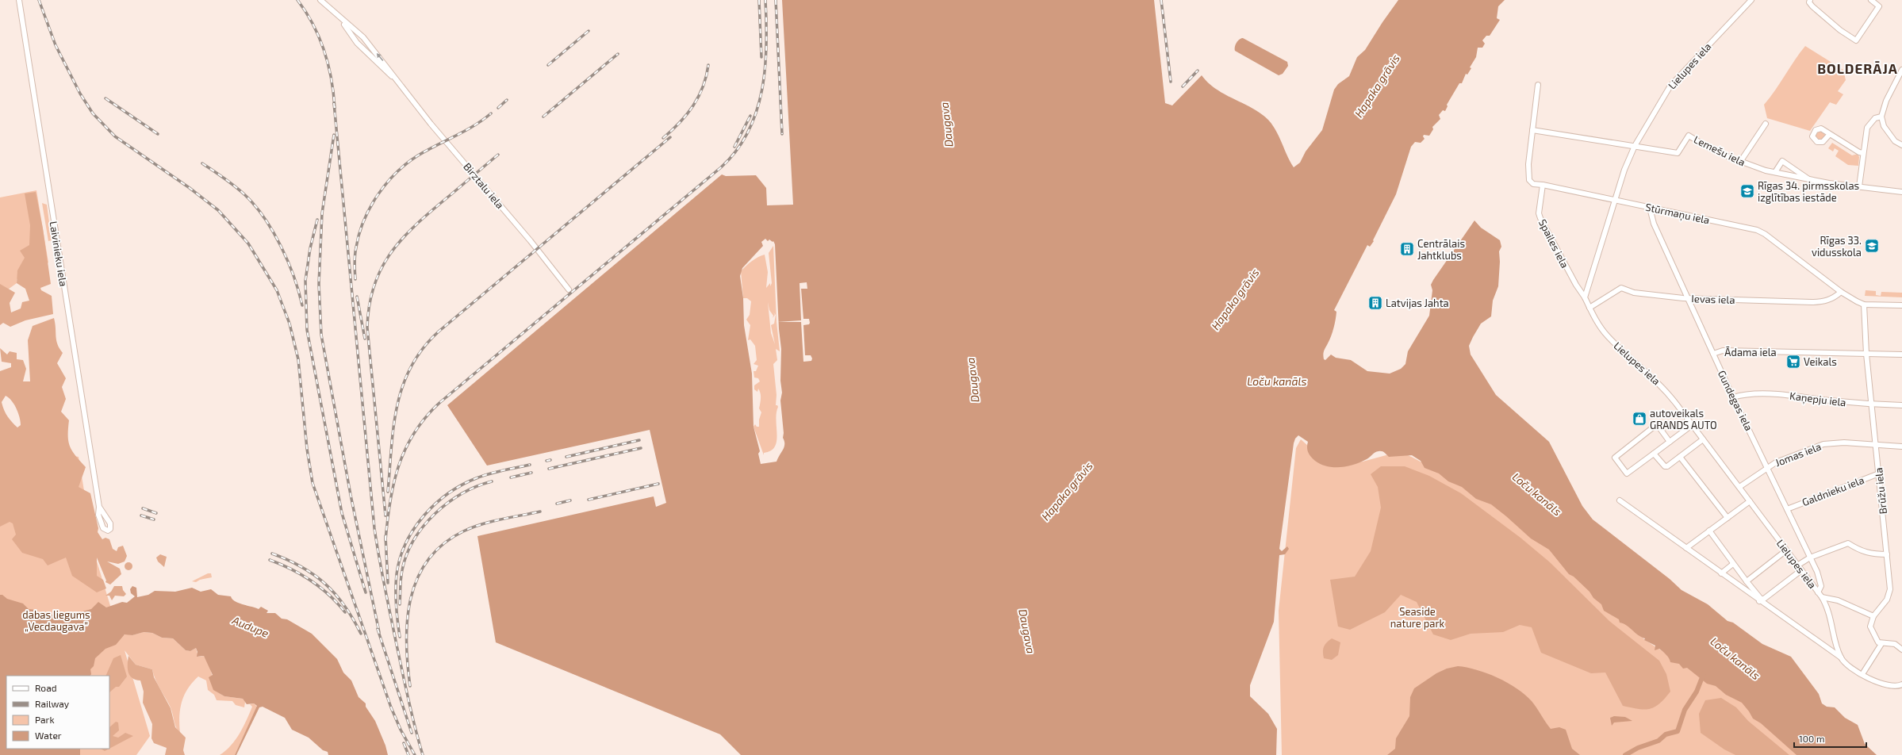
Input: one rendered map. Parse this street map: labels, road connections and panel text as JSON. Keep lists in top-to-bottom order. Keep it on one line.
{"streets":{"street":["Lielupes iela","Lemešu iela","Birztalu iela","Stūrmaņu iela","Spailes iela","Laivinieku iela","Ievas iela","Ādama iela","Kaņepju iela","Gundegas iela","Jomas iela","Galdnieku iela","Brūžu iela"]},"crossings":[["Lielupes iela","Lemešu iela"],["Lielupes iela","Stūrmaņu iela"],["Lielupes iela","Spailes iela"],["Lielupes iela","Ievas iela"],["Lielupes iela","Gundegas iela"],["Lielupes iela","Jomas iela"],["Lemešu iela","Stūrmaņu iela"],["Stūrmaņu iela","Spailes iela"],["Stūrmaņu iela","Ievas iela"],["Stūrmaņu iela","Gundegas iela"],["Stūrmaņu iela","Brūžu iela"],["Ievas iela","Gundegas iela"],["Ādama iela","Gundegas iela"],["Ādama iela","Brūžu iela"],["Kaņepju iela","Gundegas iela"],["Kaņepju iela","Brūžu iela"],["Gundegas iela","Jomas iela"],["Gundegas iela","Galdnieku iela"],["Jomas iela","Brūžu iela"],["Galdnieku iela","Brūžu iela"]],"districts":["BOLDERĀJA"],"water":["Hapaka grāvis","Daugava","Loču kanāls","Audupe"],"parks":["Seaside nature park","dabas liegums „Vecdaugava”"],"places":{"school or university":["Rīgas 34. pirmsskolas izglītības iestāde","Rīgas 33. vidusskola"],"building":["Centrālais Jahtklubs","Latvijas Jahta"],"supermarket":["Veikals"],"shop":["autoveikals GRANDS AUTO"]},"legend":["Road","Railway","Park","Water"],"scale_bar":"100 m"}
